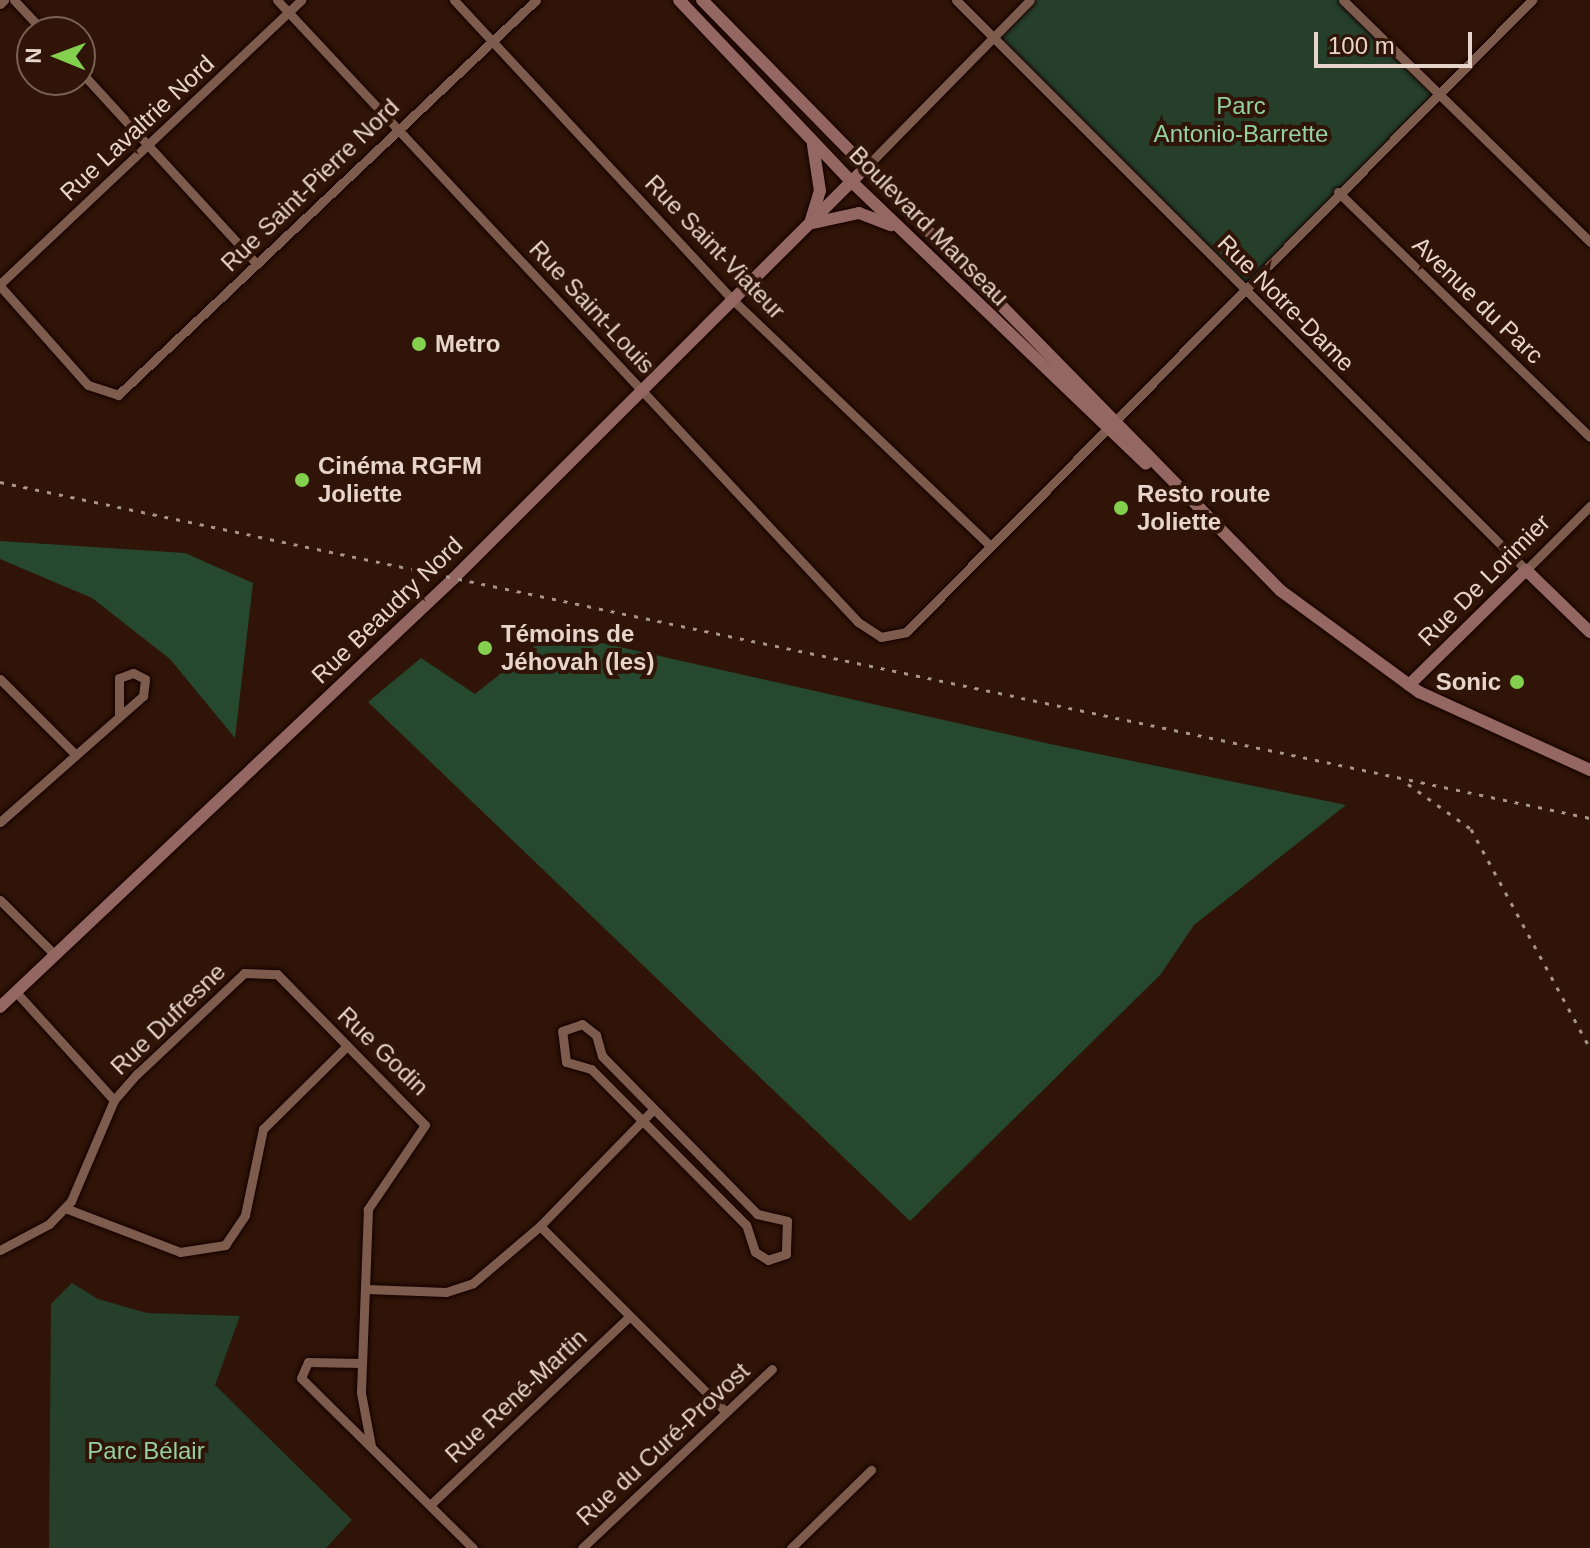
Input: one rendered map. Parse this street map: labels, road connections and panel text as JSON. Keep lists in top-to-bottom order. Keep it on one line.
{"streets":{"main road":["Boulevard Manseau","Rue Notre-Dame","Rue De Lorimier","Rue Beaudry Nord"],"street":["Rue Lavaltrie Nord","Rue Saint-Pierre Nord","Rue Saint-Viateur","Avenue du Parc","Rue Saint-Louis","Rue Dufresne","Rue Godin","Rue René-Martin","Rue du Curé-Provost"]},"crossings":[["Rue Lavaltrie Nord","Rue Saint-Pierre Nord"],["Rue Lavaltrie Nord","Rue Saint-Louis"],["Rue Saint-Pierre Nord","Rue Saint-Viateur"],["Rue Saint-Pierre Nord","Rue Saint-Louis"],["Boulevard Manseau","Rue De Lorimier"],["Boulevard Manseau","Rue Beaudry Nord"],["Rue Saint-Viateur","Rue Saint-Louis"],["Rue Saint-Viateur","Rue Beaudry Nord"],["Rue Notre-Dame","Rue De Lorimier"],["Rue Saint-Louis","Rue Beaudry Nord"],["Rue Dufresne","Rue Godin"]],"parks":["Parc Antonio-Barrette","Parc Bélair"],"places":["Metro","Cinéma RGFM Joliette","Resto route Joliette","Témoins de Jéhovah (les)","Sonic"],"scale_bar":"100 m","north":"left"}
